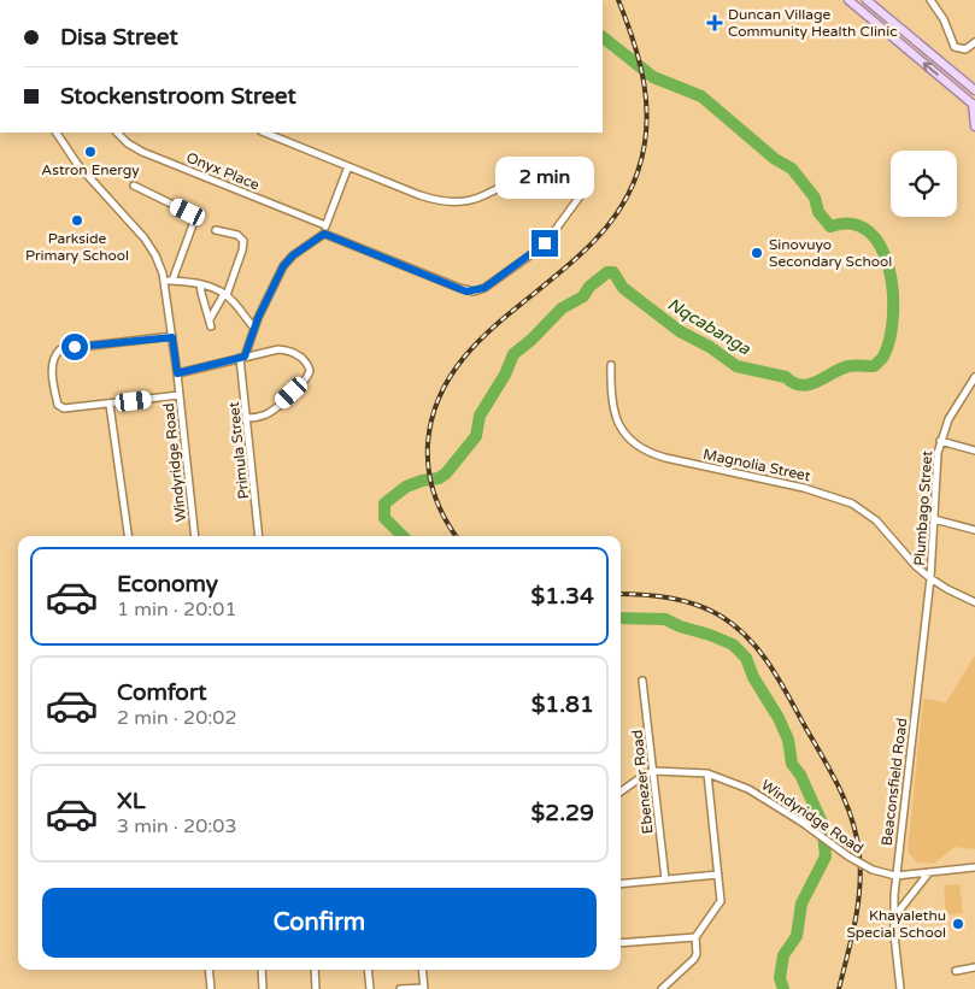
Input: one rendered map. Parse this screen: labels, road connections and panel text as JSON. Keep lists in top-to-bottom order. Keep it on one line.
{"streets":{"street":["Onyx Place","Primula Street","Windyridge Road","Magnolia Street","Plumbago Street","Ebenezer Road","Beaconsfield Road"]},"crossings":[["Windyridge Road","Ebenezer Road"],["Windyridge Road","Beaconsfield Road"],["Magnolia Street","Plumbago Street"],["Magnolia Street","Beaconsfield Road"],["Plumbago Street","Beaconsfield Road"]],"water":["Nqcabanga"],"places":{"health":["Duncan Village Community Health Clinic"],"other":["Astron Energy","Parkside Primary School","Sinovuyo Secondary School","Khayalethu Special School"]},"page":{"banner":["Disa Street","Stockenstroom Street"],"bubble":"2 min","list":[{"name":"Economy","note":"1 min · 20:01","value":"$1.34"},{"name":"Comfort","note":"2 min · 20:02","value":"$1.81"},{"name":"XL","note":"3 min · 20:03","value":"$2.29"}],"buttons":"Confirm"}}
